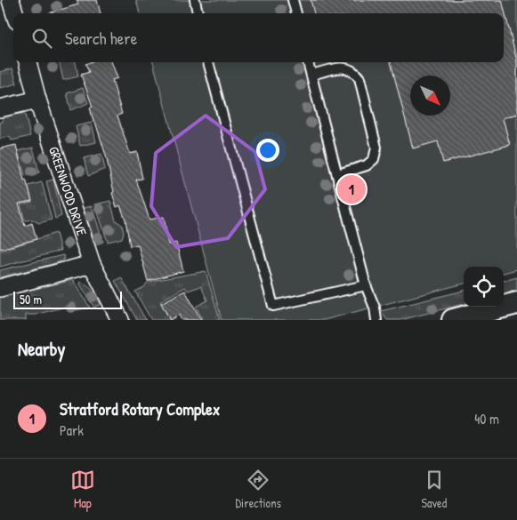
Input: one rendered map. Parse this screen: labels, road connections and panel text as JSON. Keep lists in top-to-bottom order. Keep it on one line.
{"streets":{"street":["GREENWOOD DRIVE"]},"scale_bar":"50 m","north":"bottom right","page":{"search":"Search here","pins":"1","scale":"50 m","heading":"Nearby","list":[{"mark":"1","name":"Stratford Rotary Complex","note":"Park","value":"40 m"}],"nav":["Map","Directions","Saved"]}}
